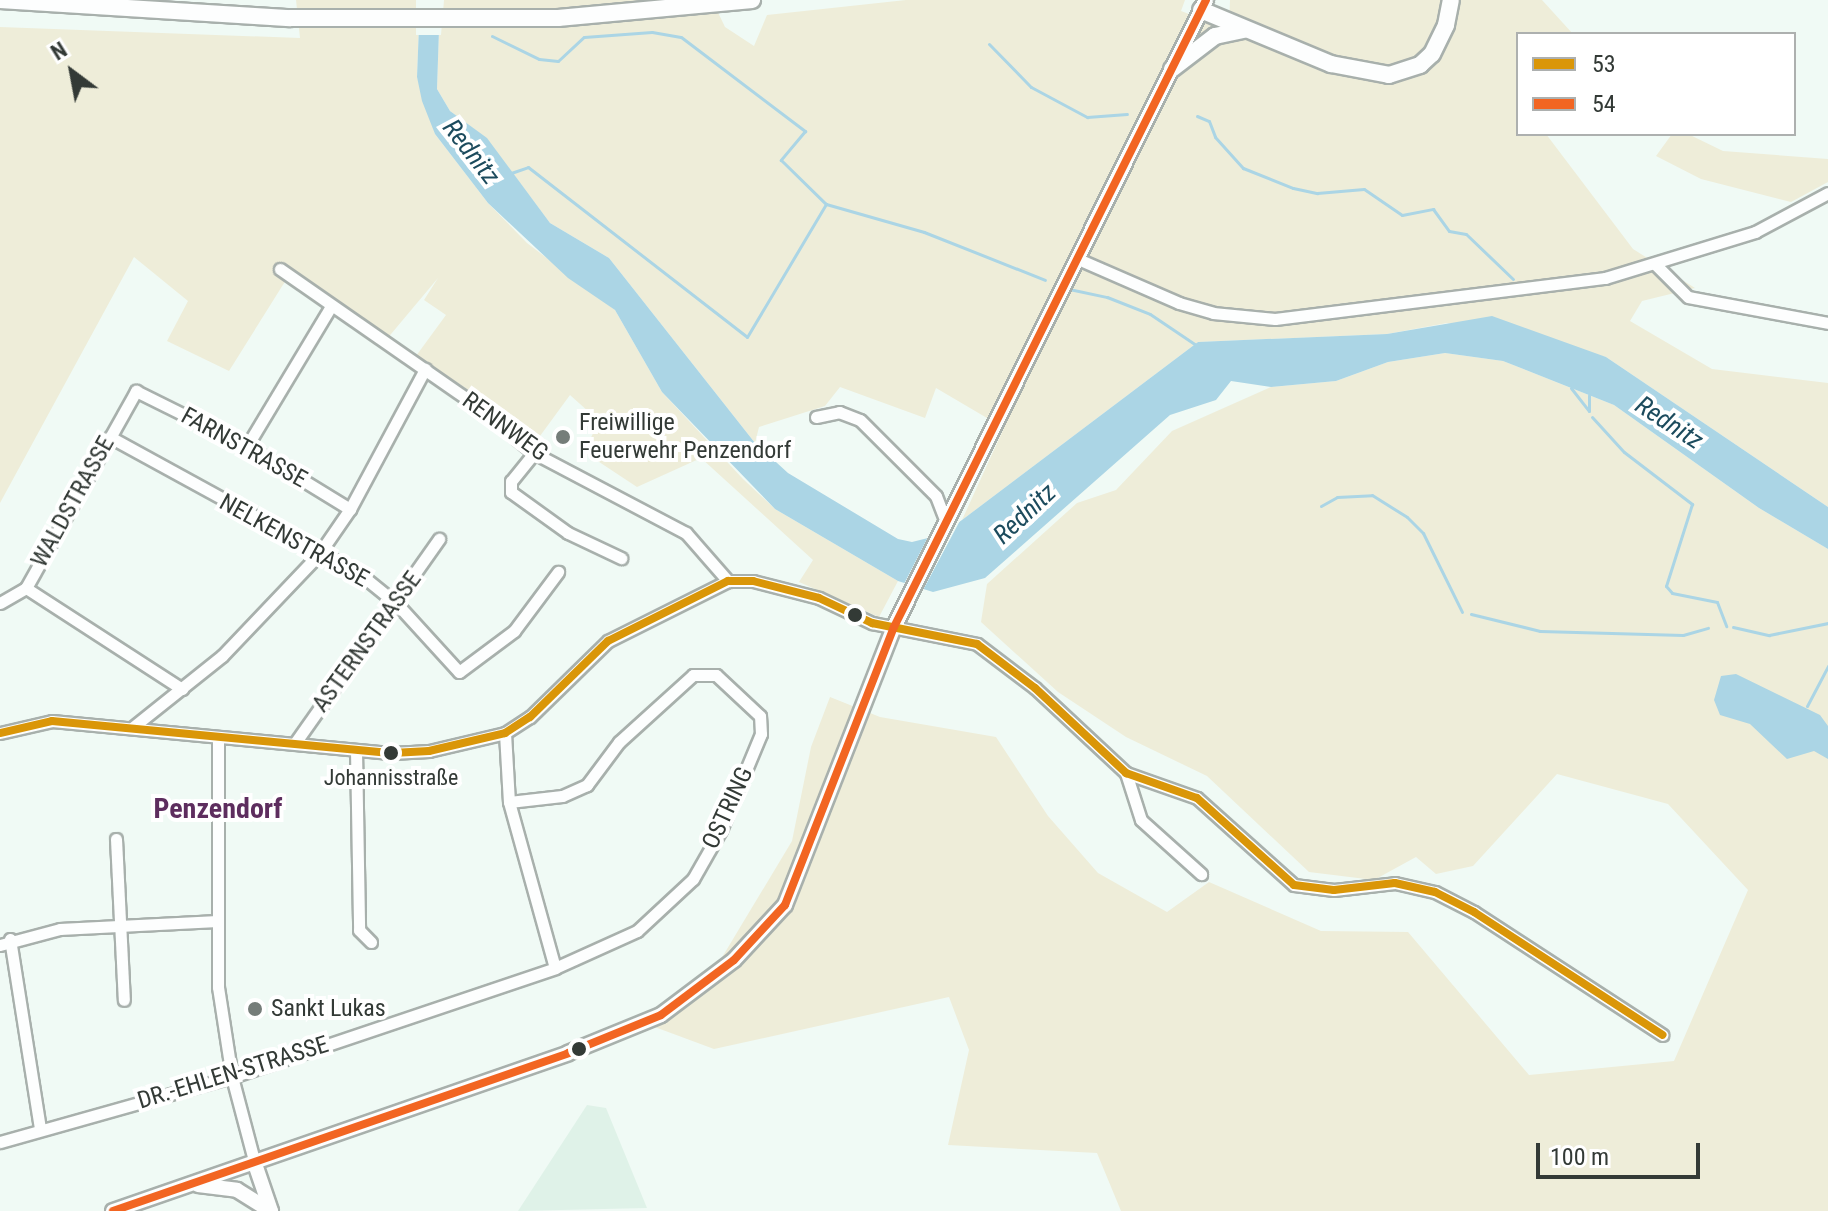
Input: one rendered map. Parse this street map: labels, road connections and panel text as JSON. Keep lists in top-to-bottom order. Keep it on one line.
{"streets":{"street":["RENNWEG","FARNSTRASSE","WALDSTRASSE","NELKENSTRASSE","ASTERNSTRASSE","OSTRING","DR.-EHLEN-STRASSE"]},"crossings":[["FARNSTRASSE","WALDSTRASSE"],["WALDSTRASSE","NELKENSTRASSE"],["NELKENSTRASSE","ASTERNSTRASSE"],["OSTRING","DR.-EHLEN-STRASSE"]],"districts":["Penzendorf"],"water":["Rednitz"],"places":["Freiwillige Feuerwehr Penzendorf","Johannisstraße","Sankt Lukas"],"lines":["transit line 54","transit line 53"],"legend":["53","54"],"scale_bar":"100 m","north":"top left"}
